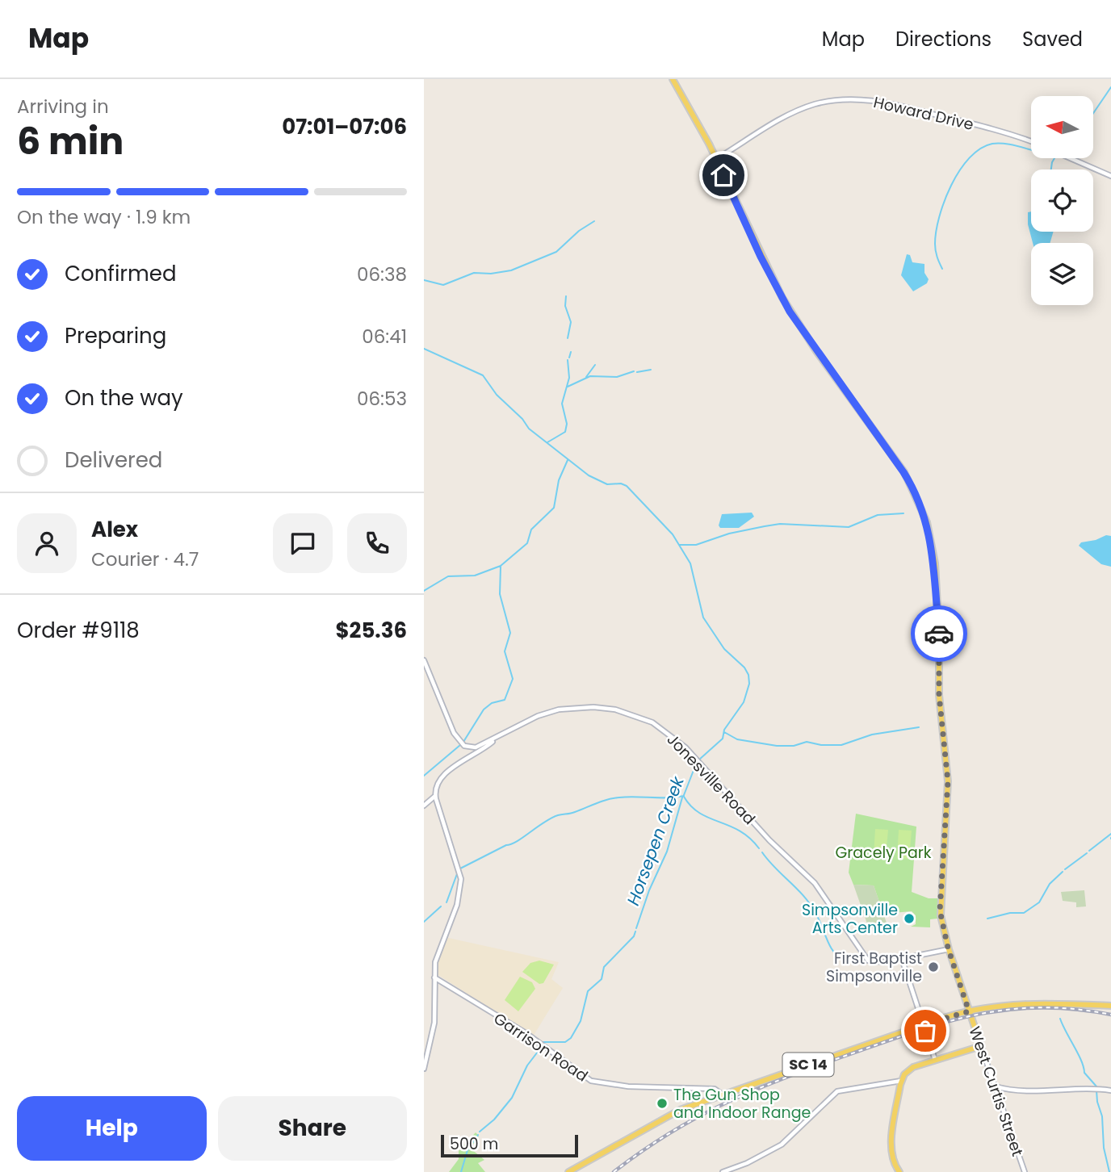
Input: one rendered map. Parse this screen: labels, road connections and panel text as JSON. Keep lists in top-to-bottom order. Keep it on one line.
{"streets":{"main road":["SC 14","West Curtis Street"],"street":["Howard Drive","Jonesville Road","Garrison Road"]},"crossings":[["Howard Drive","West Curtis Street"],["Jonesville Road","West Curtis Street"],["Garrison Road","SC 14"],["SC 14","West Curtis Street"]],"water":["Horsepen Creek"],"parks":["Gracely Park"],"places":["Simpsonville Arts Center","First Baptist Simpsonville","The Gun Shop and Indoor Range"],"scale_bar":"500 m","north":"left","page":{"header":"Map","nav":["Map","Directions","Saved"],"heading":["6 min","Arriving in","07:01–07:06"],"panel":["Alex","Courier · 4.7","Order #9118","$25.36"],"bar":"On the way · 1.9 km","list":[["Confirmed","06:38"],["Preparing","06:41"],["On the way","06:53"],"Delivered"],"buttons":["Help","Share"],"scale":"500 m"}}
